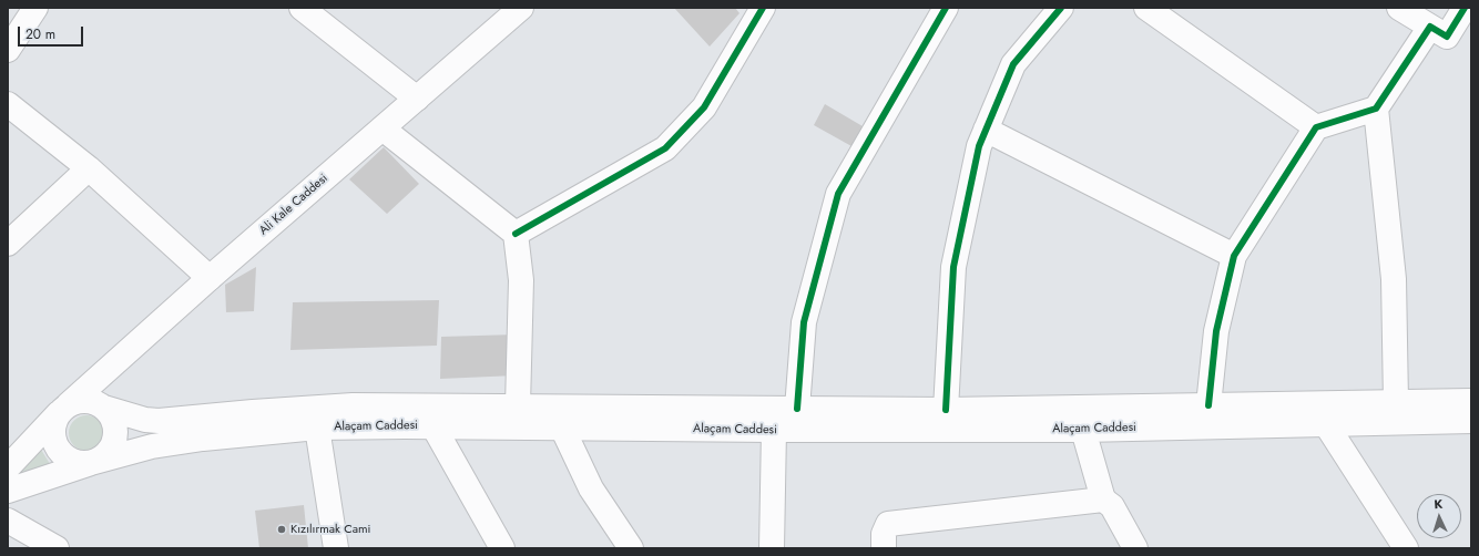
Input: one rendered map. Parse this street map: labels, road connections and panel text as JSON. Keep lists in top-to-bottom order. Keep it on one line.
{"streets":{"street":["Ali Kale Caddesi","Alaçam Caddesi"]},"crossings":[["Ali Kale Caddesi","Alaçam Caddesi"]],"places":["Kızılırmak Cami"],"scale_bar":"20 m","north":"top"}
